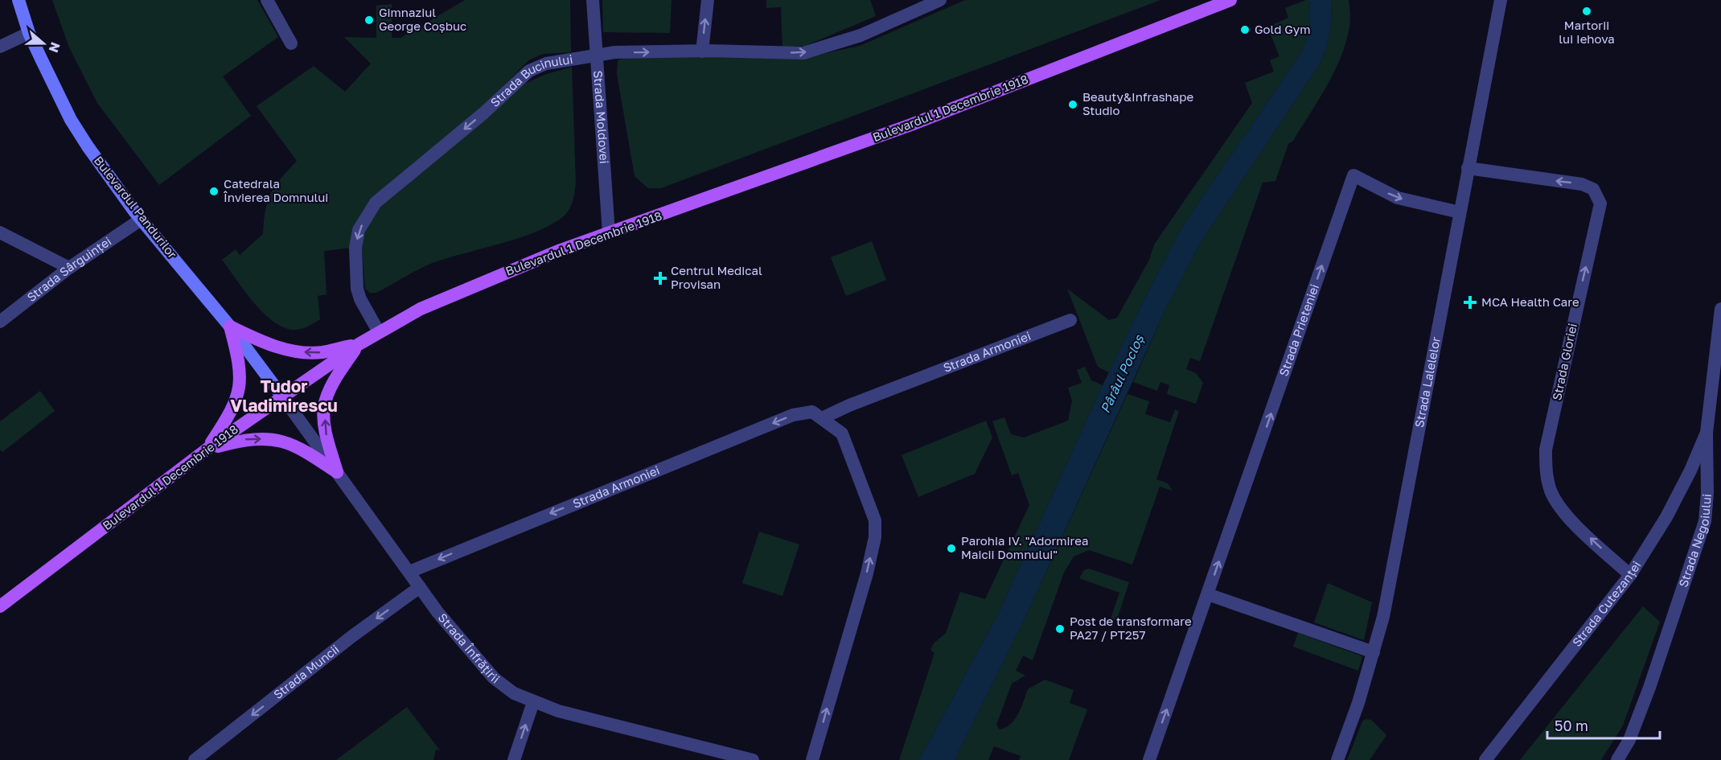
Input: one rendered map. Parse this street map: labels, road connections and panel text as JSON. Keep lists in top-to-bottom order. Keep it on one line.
{"streets":{"main road":["Bulevardul 1 Decembrie 1918","Bulevardul Pandurilor"],"street":["Strada Bucinului","Strada Moldovei","Strada Sârguinței","Strada Prieteniei","Strada Armoniei","Strada Gloriei","Strada Lalelelor","Strada Negoiului","Strada Cutezanței","Strada Înfrățirii","Strada Muncii"]},"crossings":[["Strada Bucinului","Bulevardul 1 Decembrie 1918"],["Strada Bucinului","Strada Moldovei"],["Bulevardul 1 Decembrie 1918","Strada Moldovei"],["Bulevardul 1 Decembrie 1918","Bulevardul Pandurilor"],["Bulevardul 1 Decembrie 1918","Strada Înfrățirii"],["Bulevardul Pandurilor","Strada Sârguinței"],["Bulevardul Pandurilor","Strada Înfrățirii"],["Strada Prieteniei","Strada Lalelelor"],["Strada Armoniei","Strada Înfrățirii"],["Strada Gloriei","Strada Lalelelor"],["Strada Gloriei","Strada Cutezanței"],["Strada Negoiului","Strada Cutezanței"],["Strada Înfrățirii","Strada Muncii"]],"one_way":["Strada Prieteniei","Strada Armoniei","Strada Muncii"],"districts":["Tudor Vladimirescu"],"water":["Pârâul Pocloș"],"places":{"other":["Martorii lui Iehova","Gimnaziul George Coșbuc","Gold Gym","Beauty&Infrashape Studio","Catedrala Învierea Domnului","Parohia IV. \"Adormirea Maicii Domnului\"","Post de transformare PA27 / PT257"],"health":["Centrul Medical Provisan","MCA Health Care"]},"scale_bar":"50 m","north":"right"}
